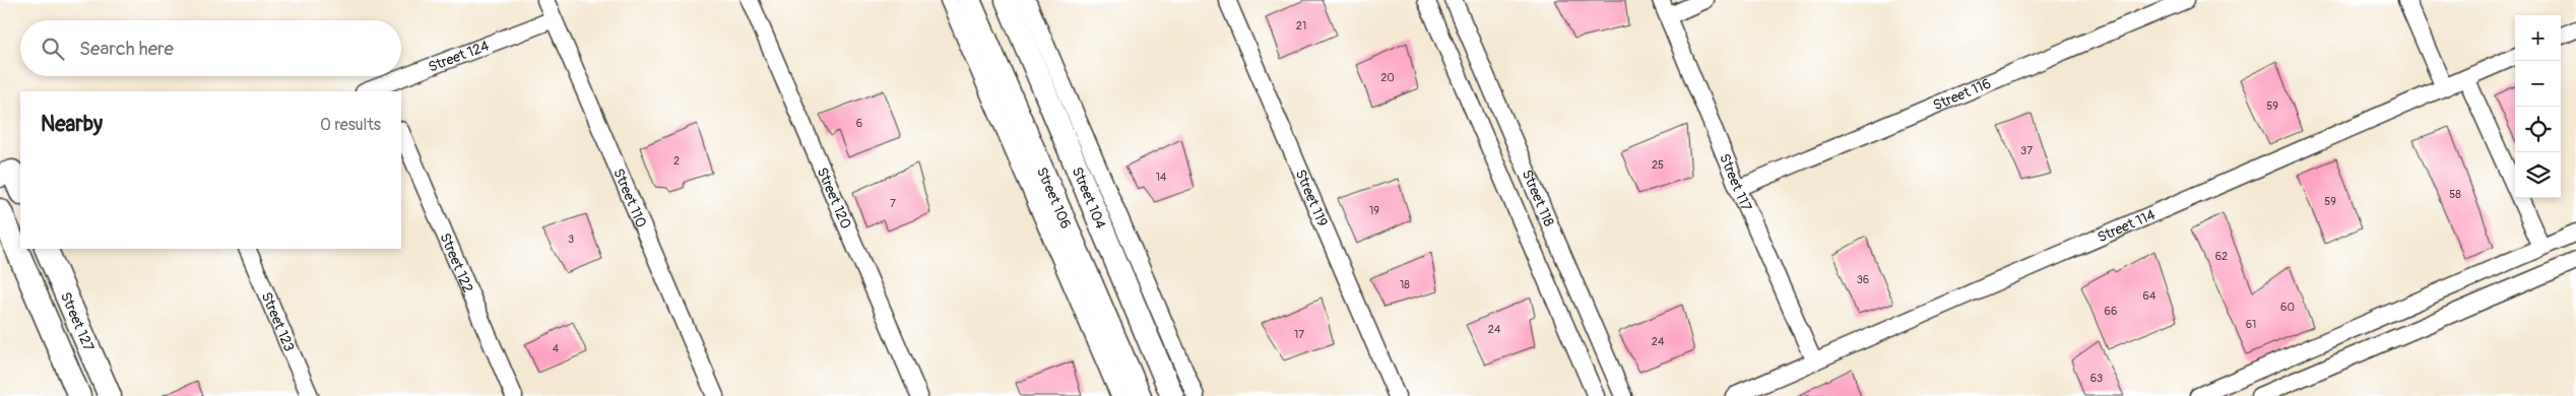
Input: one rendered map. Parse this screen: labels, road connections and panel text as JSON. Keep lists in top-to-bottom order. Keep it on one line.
{"streets":{"street":["Street 124","Street 116","Street 117","Street 110","Street 120","Street 106","Street 104","Street 119","Street 118","Street 114","Street 122","Street 127","Street 123"]},"crossings":[["Street 124","Street 110"],["Street 116","Street 117"],["Street 117","Street 114"]],"house_numbers":["21","20","59","6","37","2","25","14","58","59","7","19","3","62","36","18","64","60","66","61","24","17","24","4","63"],"page":{"map_buttons":["+","−"],"search":"Search here","heading":["Nearby","0 results"]}}
